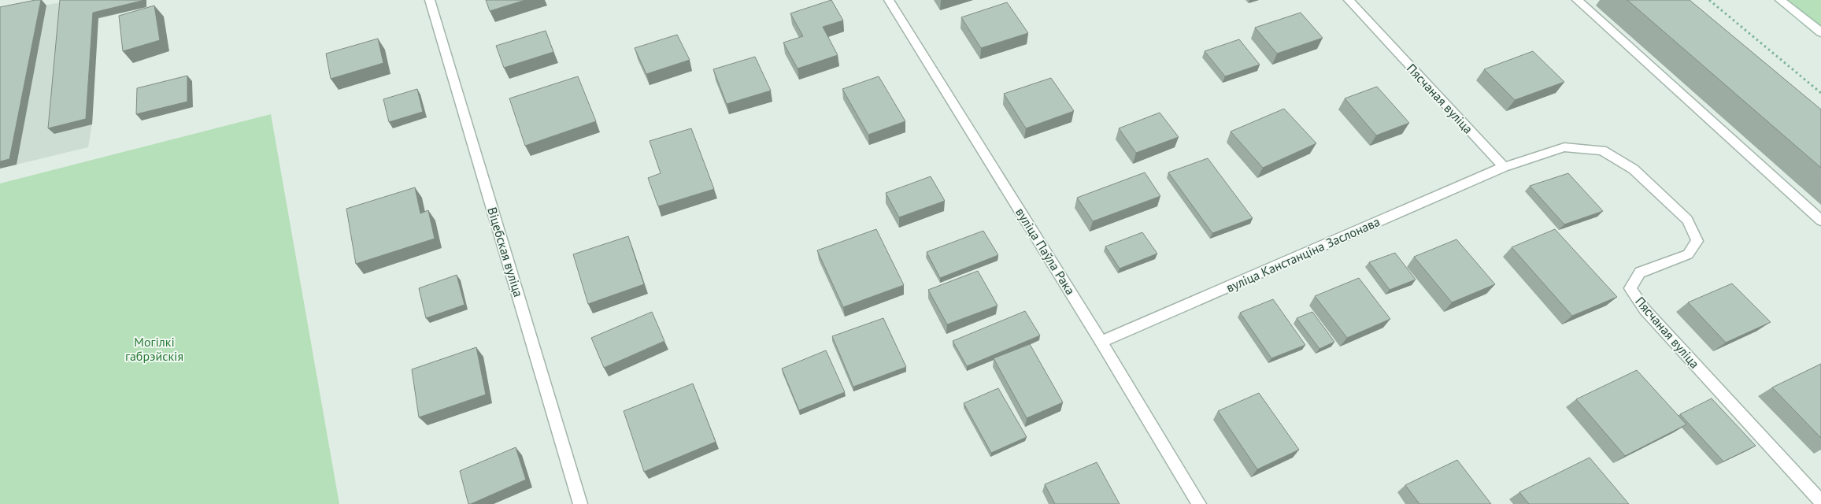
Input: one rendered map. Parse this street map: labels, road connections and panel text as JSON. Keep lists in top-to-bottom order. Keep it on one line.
{"streets":{"street":["Пясчаная вуліца","вуліца Паўла Рака","Віцебская вуліца","вуліца Канстанціна Заслонава"]},"crossings":[["Пясчаная вуліца","вуліца Канстанціна Заслонава"],["вуліца Паўла Рака","вуліца Канстанціна Заслонава"]],"parks":["Могілкі габрэйскія"]}
